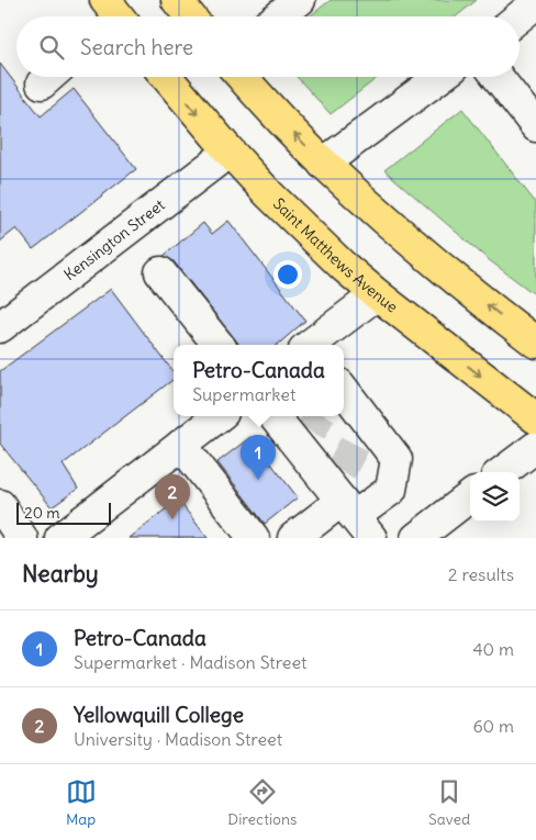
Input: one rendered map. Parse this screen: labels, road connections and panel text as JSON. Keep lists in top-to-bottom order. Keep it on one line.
{"streets":{"main road":["Saint Matthews Avenue"],"street":["Kensington Street"]},"crossings":[["Kensington Street","Saint Matthews Avenue"]],"scale_bar":"20 m","page":{"search":"Search here","popup":["Petro-Canada","Supermarket"],"pins":["1","2"],"scale":"20 m","heading":["Nearby","2 results"],"list":[{"mark":"1","name":"Petro-Canada","note":"Supermarket · Madison Street","value":"40 m"},{"mark":"2","name":"Yellowquill College","note":"University · Madison Street","value":"60 m"}],"nav":["Map","Directions","Saved"]}}
